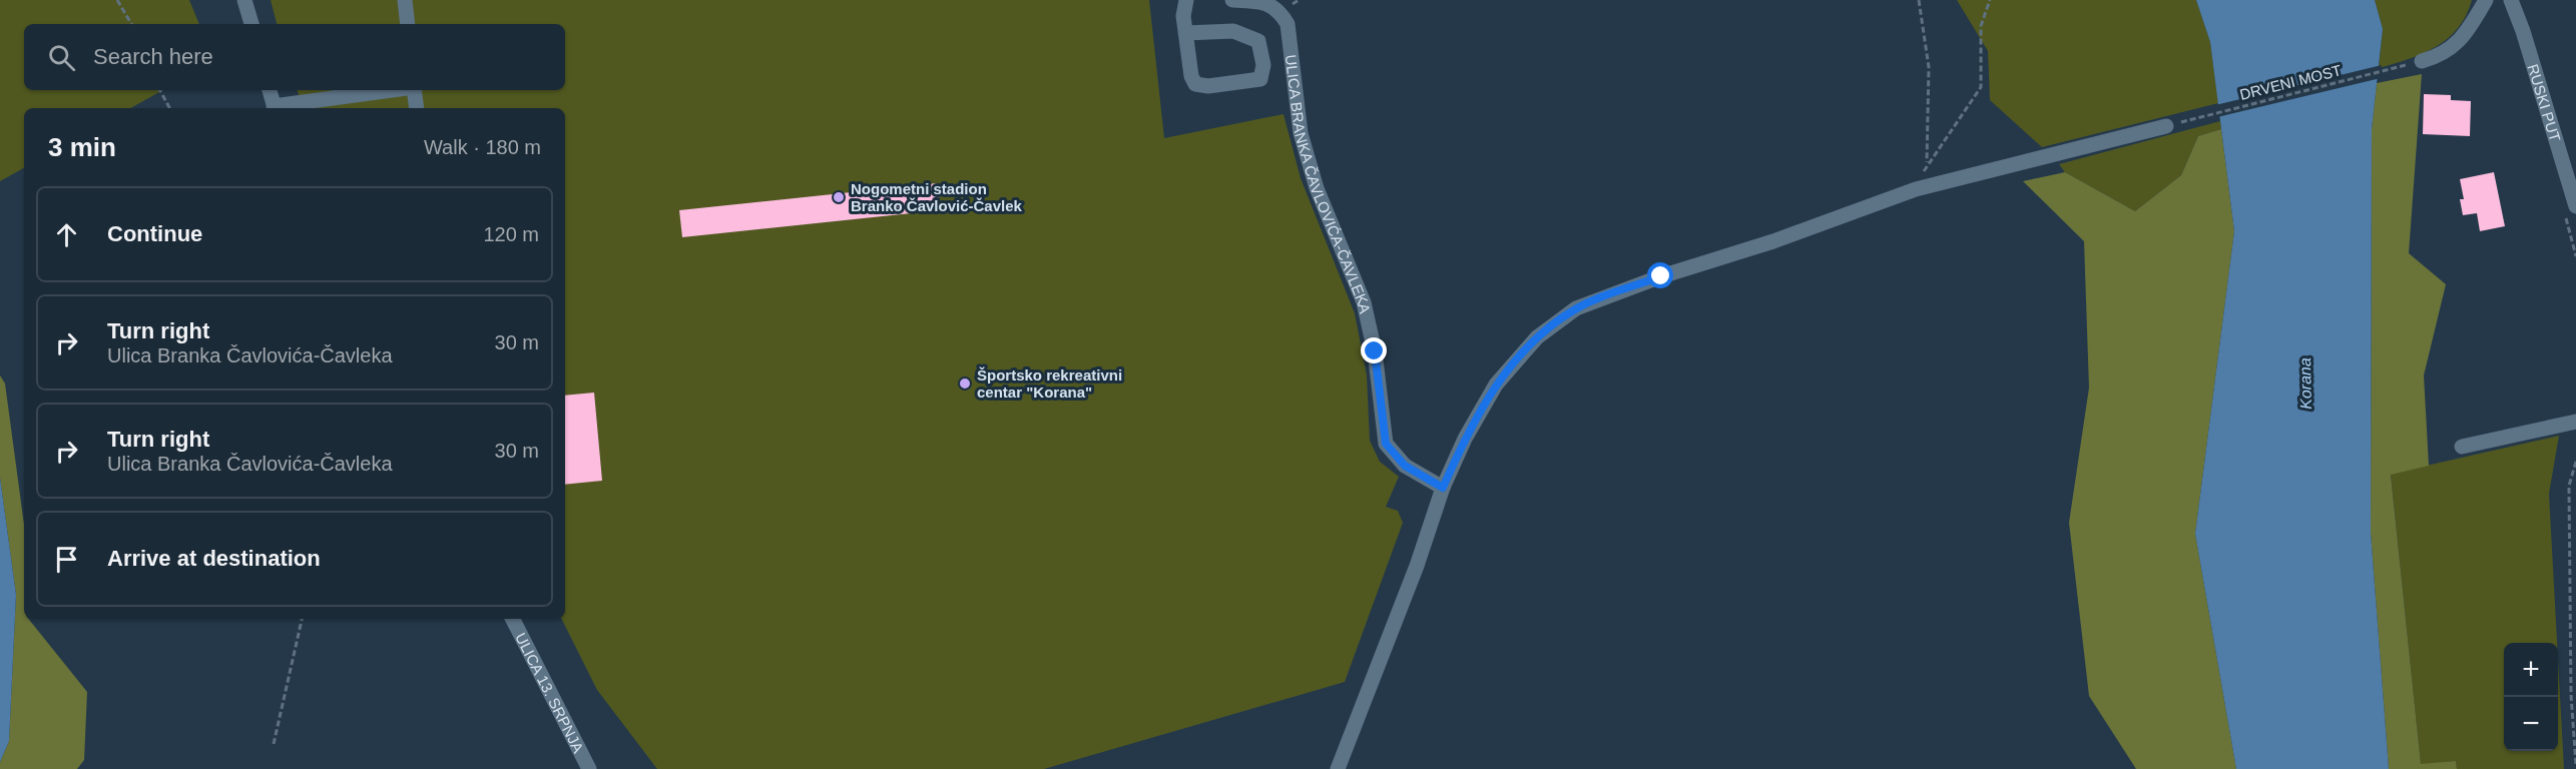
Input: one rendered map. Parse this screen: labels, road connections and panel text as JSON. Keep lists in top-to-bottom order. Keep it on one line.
{"streets":{"street":["RUSKI PUT","ULICA BRANKA ČAVLOVIĆA-ČAVLEKA","ULICA 13. SRPNJA"],"path":["DRVENI MOST"]},"water":["Korana"],"places":["Nogometni stadion Branko Čavlović-Čavlek","Športsko rekreativni centar \"Korana\""],"page":{"search":"Search here","heading":["3 min","Walk · 180 m"],"list":[["Continue","120 m"],["Turn right","Ulica Branka Čavlovića-Čavleka","30 m"],["Turn right","Ulica Branka Čavlovića-Čavleka","30 m"],"Arrive at destination"],"map_buttons":["+","−"]}}
